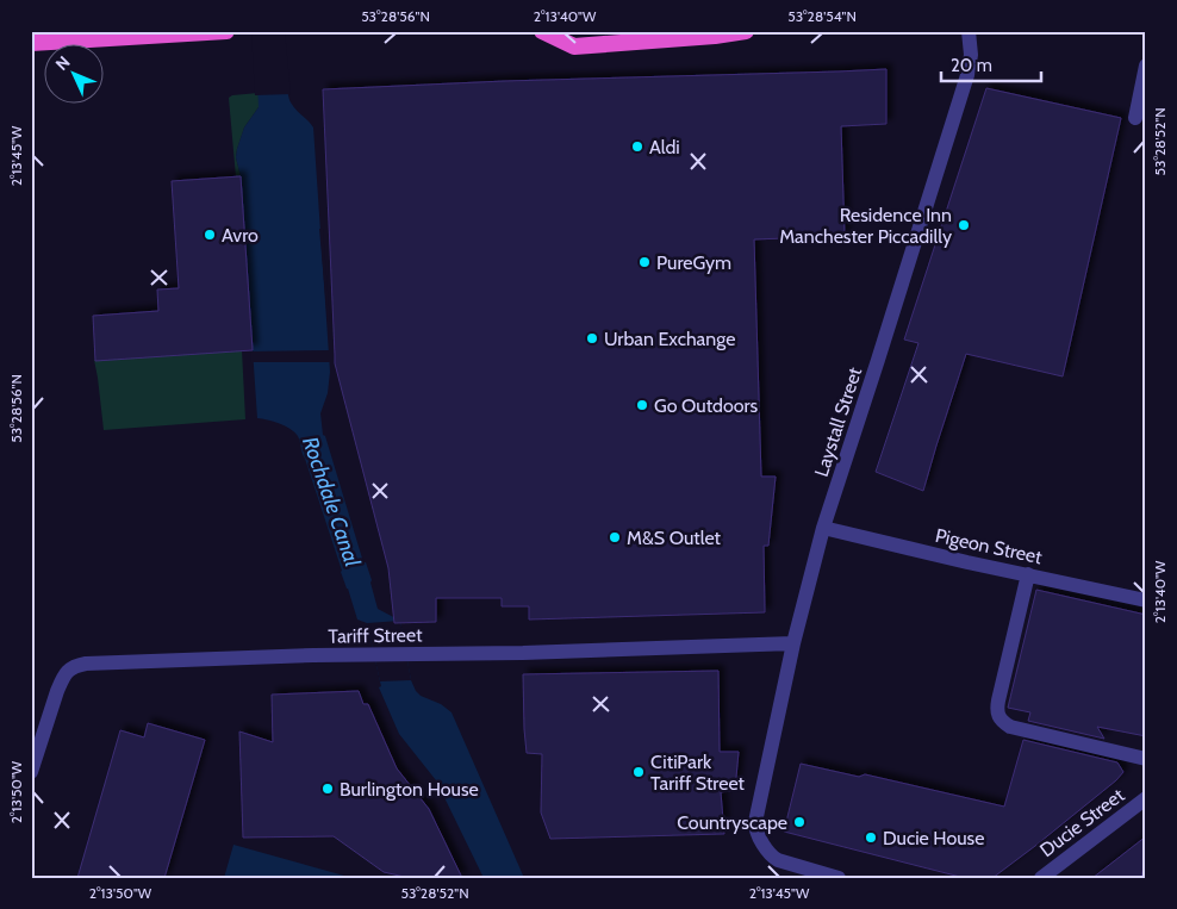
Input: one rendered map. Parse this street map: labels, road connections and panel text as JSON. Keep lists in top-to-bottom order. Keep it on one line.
{"streets":{"street":["Laystall Street","Pigeon Street","Tariff Street","Ducie Street"]},"crossings":[["Laystall Street","Pigeon Street"],["Laystall Street","Tariff Street"]],"water":["Rochdale Canal"],"places":["Aldi","Residence Inn Manchester Piccadilly","Avro","PureGym","Urban Exchange","Go Outdoors","M&S Outlet","CitiPark Tariff Street","Burlington House","Countryscape","Ducie House"],"scale_bar":"20 m","north":"top left","coordinates":["53°28'56\"N","2°13'40\"W","53°28'54\"N","53°28'52\"N","2°13'45\"W","2°13'50\"W"]}
